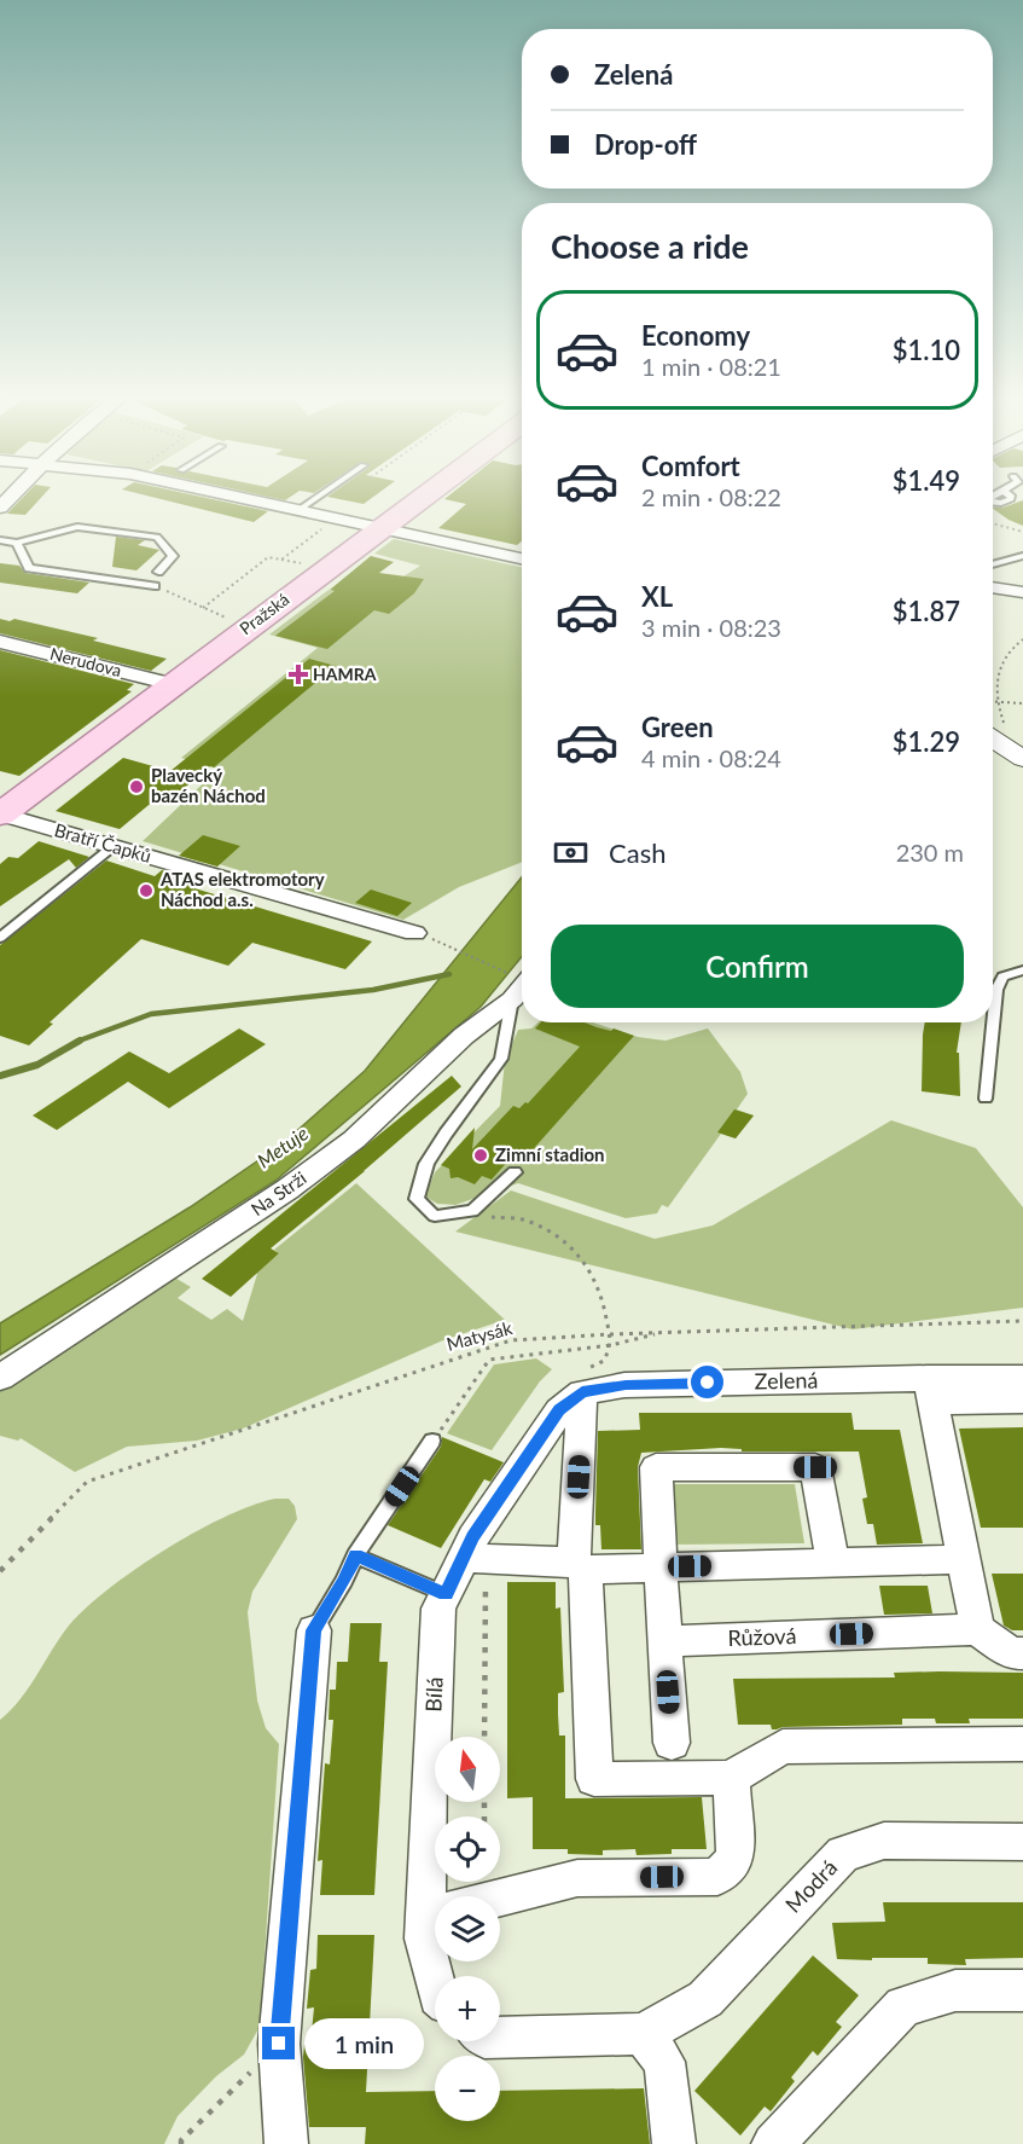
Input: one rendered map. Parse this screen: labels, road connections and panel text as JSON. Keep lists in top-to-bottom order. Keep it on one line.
{"streets":{"main road":["Pražská"],"street":["Nerudova","Bratří Čapků","Na Strži","Zelená","Růžová","Bílá","Modrá"],"path":["Matysák"]},"crossings":[["Pražská","Nerudova"],["Pražská","Bratří Čapků"]],"water":["Metuje"],"places":{"health":["HAMRA"],"other":["Plavecký bazén Náchod","ATAS elektromotory Náchod a.s.","Zimní stadion"]},"north":"top","page":{"banner":["Zelená","Drop-off"],"heading":"Choose a ride","list":[{"name":"Economy","note":"1 min · 08:21","value":"$1.10"},{"name":"Comfort","note":"2 min · 08:22","value":"$1.49"},{"name":"XL","note":"3 min · 08:23","value":"$1.87"},{"name":"Green","note":"4 min · 08:24","value":"$1.29"}],"pay":["Cash","230 m"],"buttons":"Confirm","map_buttons":["+","−"],"bubble":"1 min"}}
